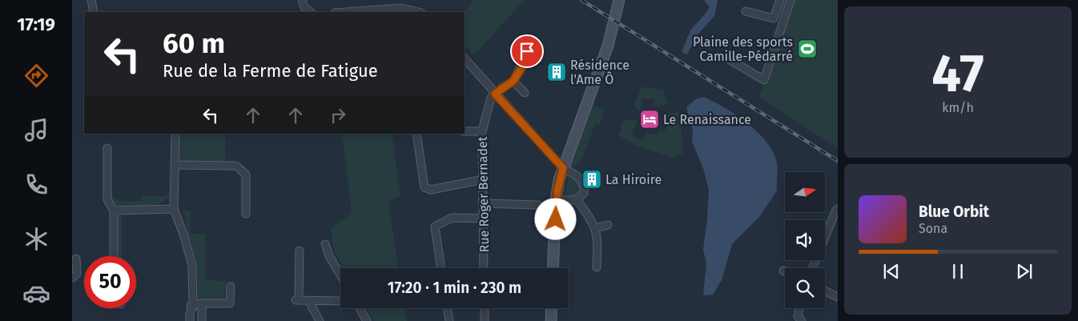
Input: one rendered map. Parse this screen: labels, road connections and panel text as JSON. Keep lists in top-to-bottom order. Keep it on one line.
{"streets":{"street":["Rue Roger Bernadet"]},"places":{"sports":["Plaine des sports Camille-Pédarré"],"building":["Résidence l'Ame Ô","La Hiroire"],"hotel":["Le Renaissance"]},"north":"right","page":{"tabs":"17:19","tile":["47","km/h"],"turn":["60 m","Rue de la Ferme de Fatigue"],"song":["Blue Orbit","Sona"],"limit":"50","trip":"17:20 · 1 min · 230 m"}}
